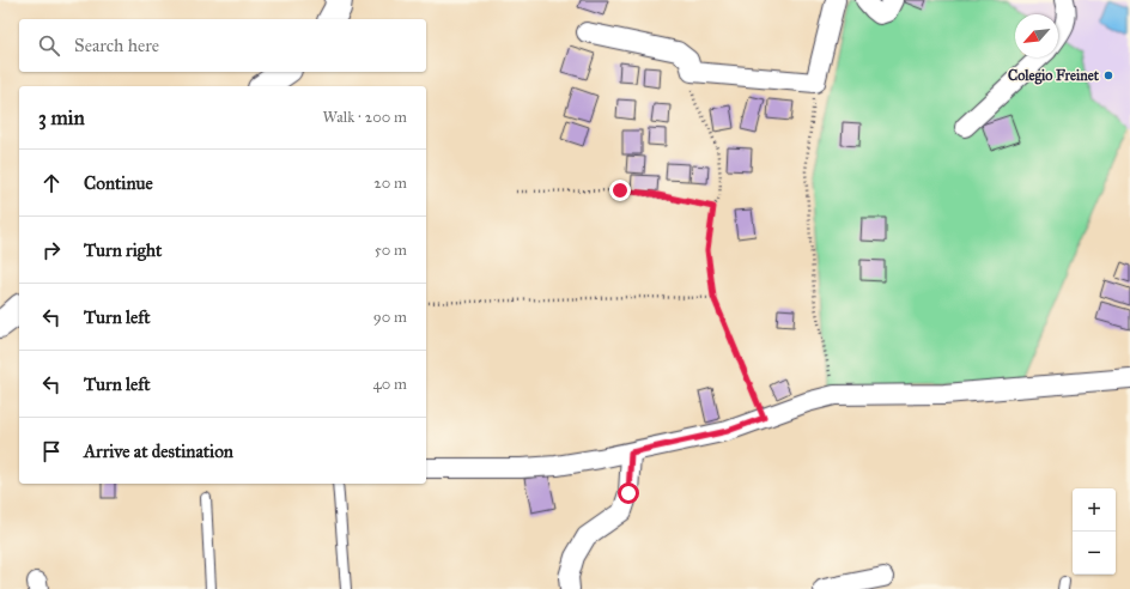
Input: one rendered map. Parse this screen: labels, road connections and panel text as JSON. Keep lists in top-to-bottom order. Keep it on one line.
{"places":["Colegio Freinet"],"north":"bottom left","page":{"search":"Search here","heading":["3 min","Walk · 200 m"],"list":[["Continue","20 m"],["Turn right","50 m"],["Turn left","90 m"],["Turn left","40 m"],"Arrive at destination"],"map_buttons":["+","−"]}}
